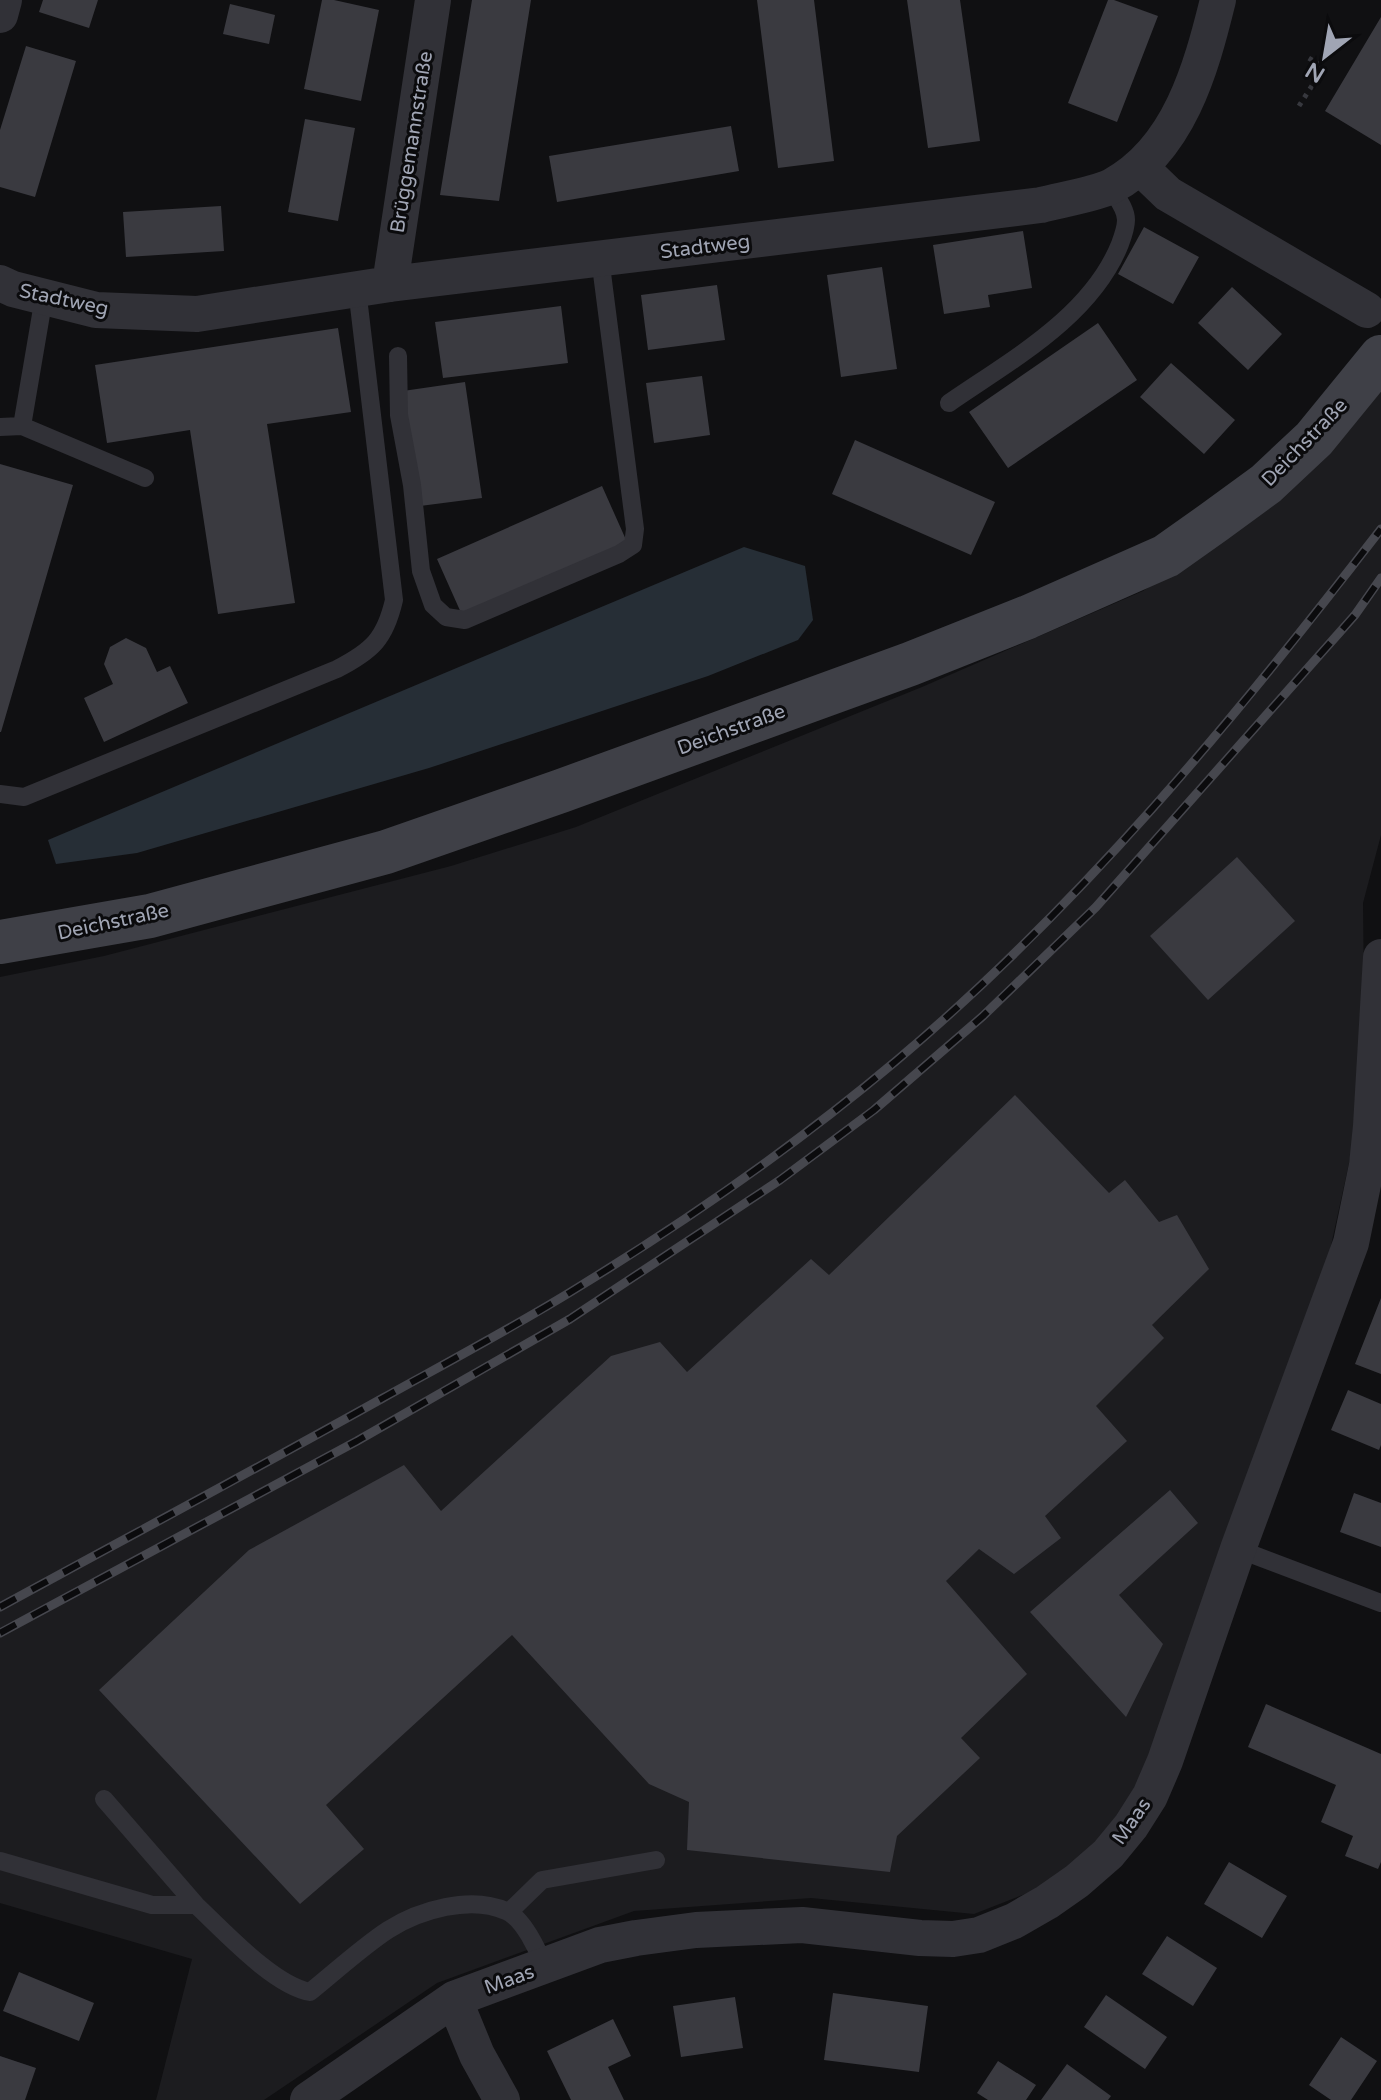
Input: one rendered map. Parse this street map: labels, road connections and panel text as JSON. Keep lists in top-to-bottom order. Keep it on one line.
{"streets":{"main road":["Deichstraße"],"street":["Brüggemannstraße","Stadtweg","Maas"]},"crossings":[["Brüggemannstraße","Stadtweg"]],"north":"bottom left"}
